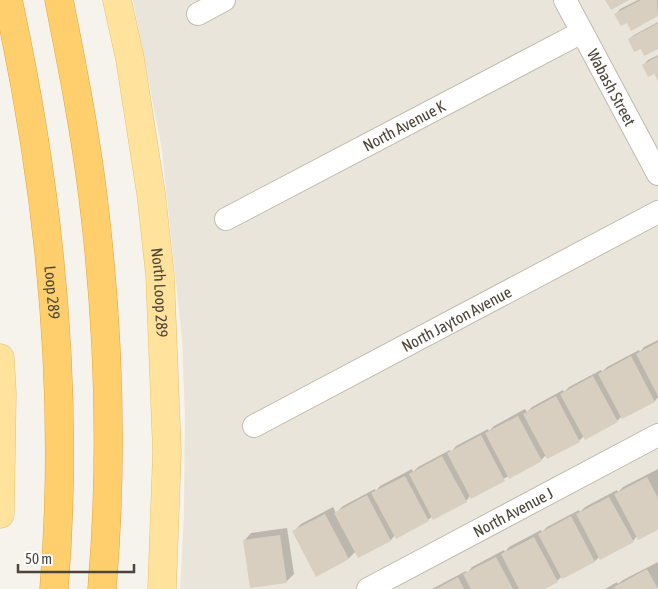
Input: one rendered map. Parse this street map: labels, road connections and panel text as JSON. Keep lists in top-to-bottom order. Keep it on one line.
{"streets":{"highway":["Loop 289"],"main road":["North Loop 289"],"street":["Wabash Street","North Avenue K","North Jayton Avenue","North Avenue J"]},"crossings":[["Wabash Street","North Avenue K"]],"scale_bar":"50 m"}
